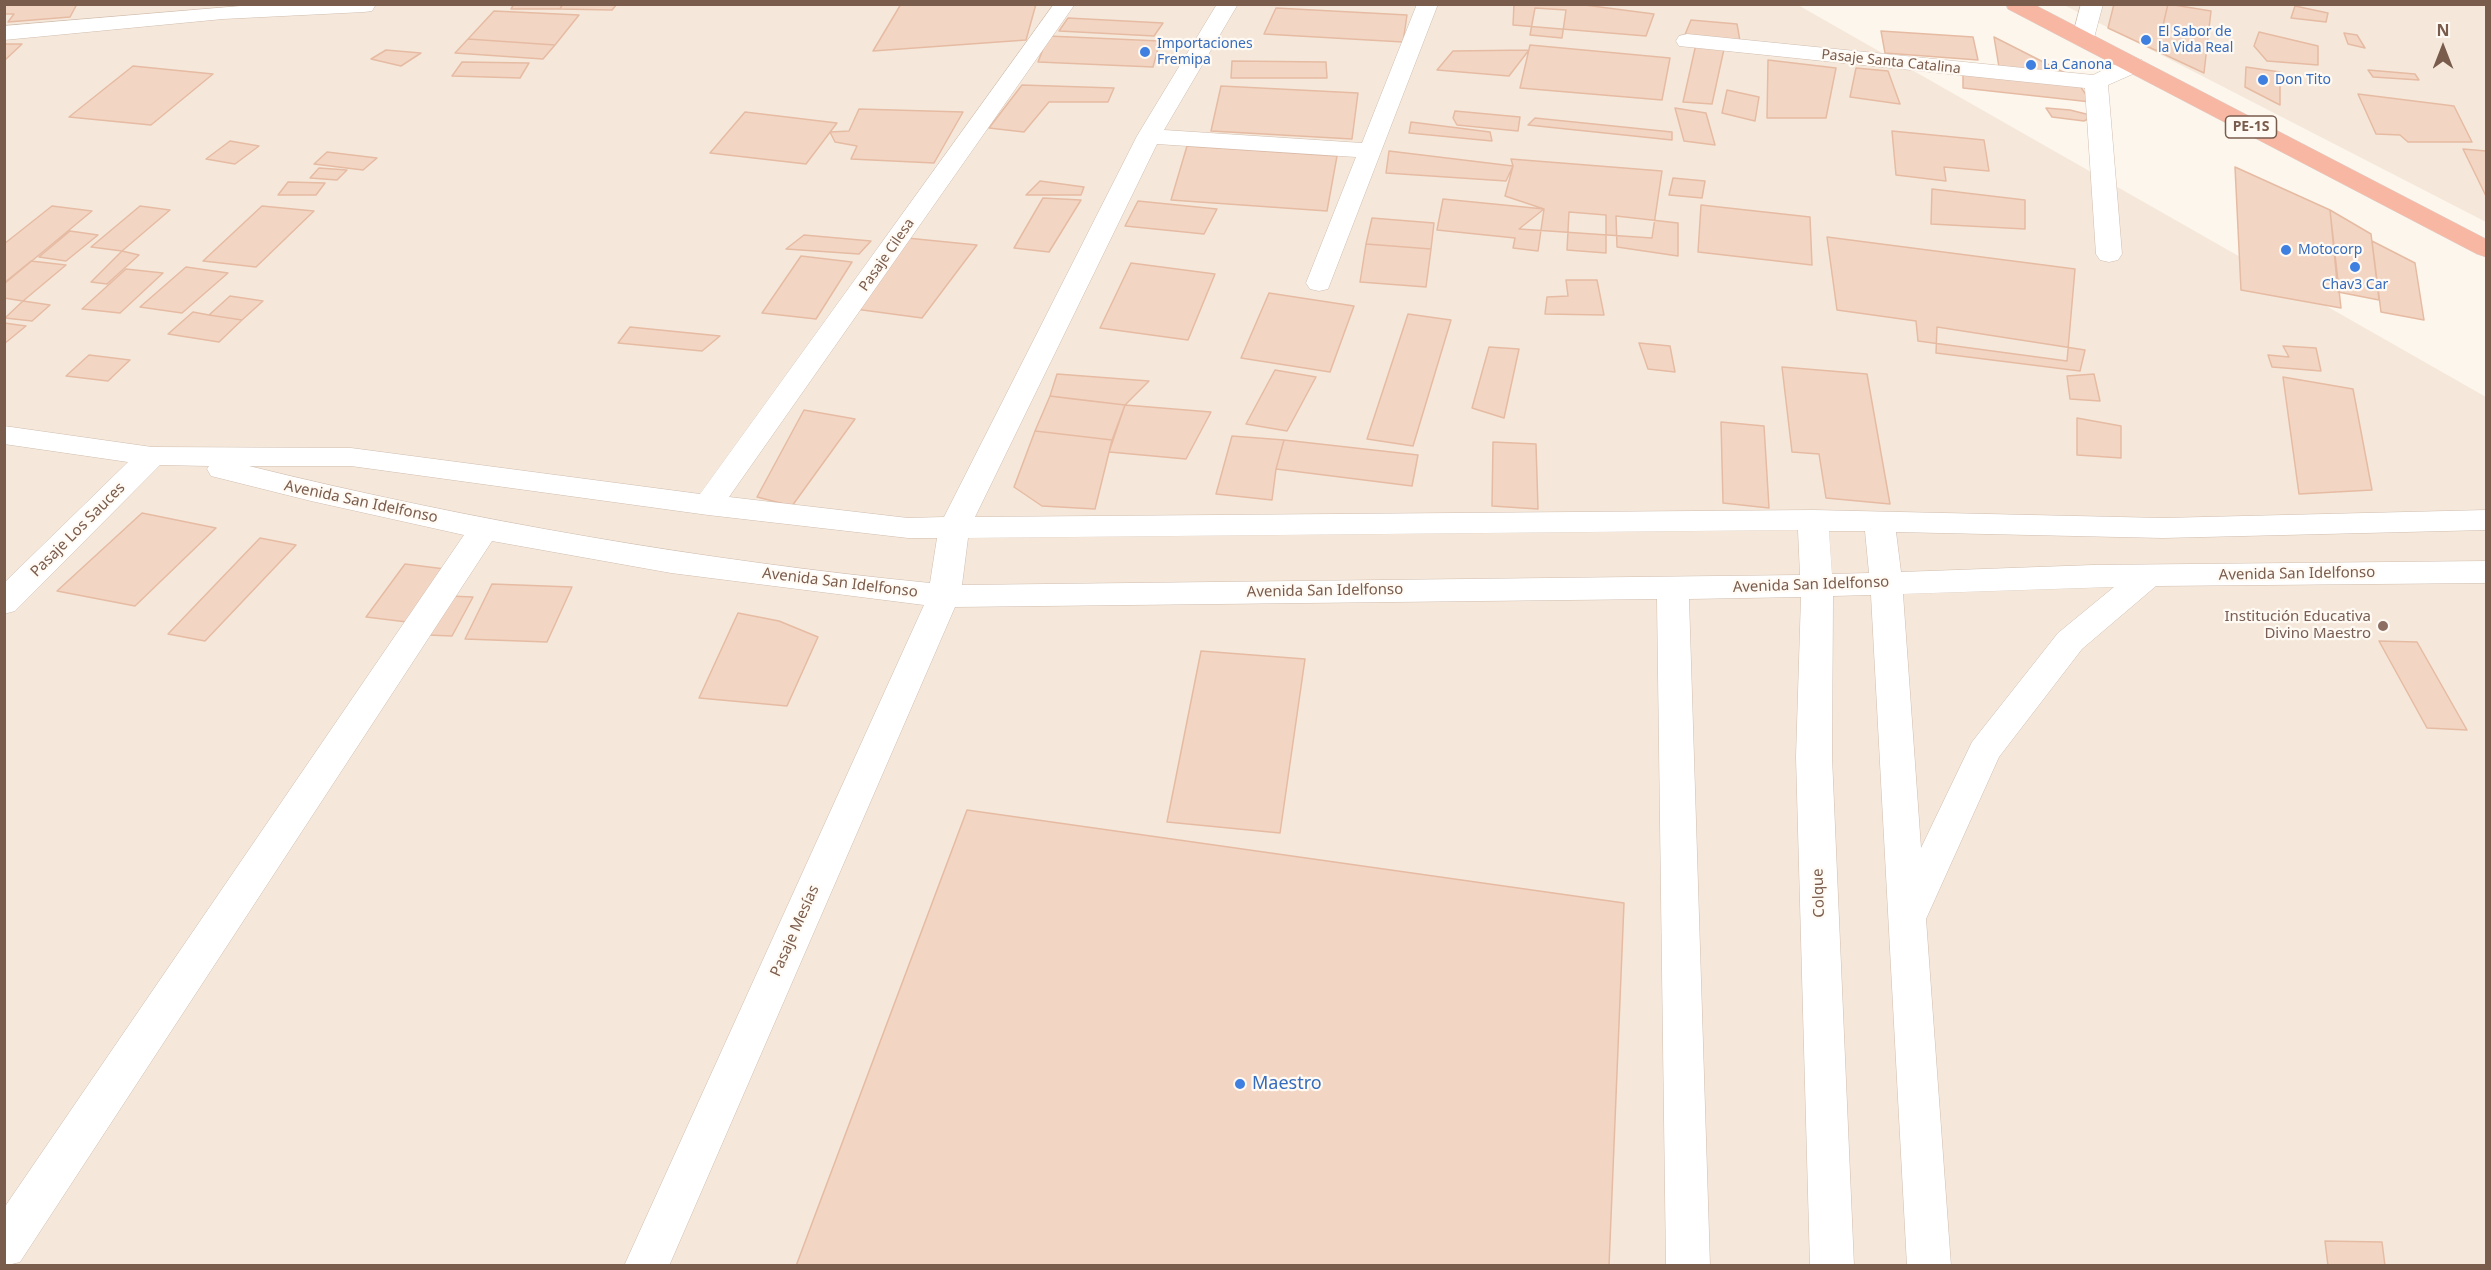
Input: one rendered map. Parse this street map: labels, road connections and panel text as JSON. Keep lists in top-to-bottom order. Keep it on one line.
{"streets":{"highway":["PE-1S"],"street":["Pasaje Santa Catalina","Pasaje Cilesa","Avenida San Idelfonso","Pasaje Los Sauces","Colque","Pasaje Mesías"]},"crossings":[["Pasaje Cilesa","Avenida San Idelfonso"],["Avenida San Idelfonso","Pasaje Los Sauces"],["Avenida San Idelfonso","Colque"],["Avenida San Idelfonso","Pasaje Mesías"]],"places":["El Sabor de la Vida Real","Importaciones Fremipa","La Canona","Don Tito","Motocorp","Chav3 Car","Institución Educativa Divino Maestro","Maestro"],"north":"top"}
